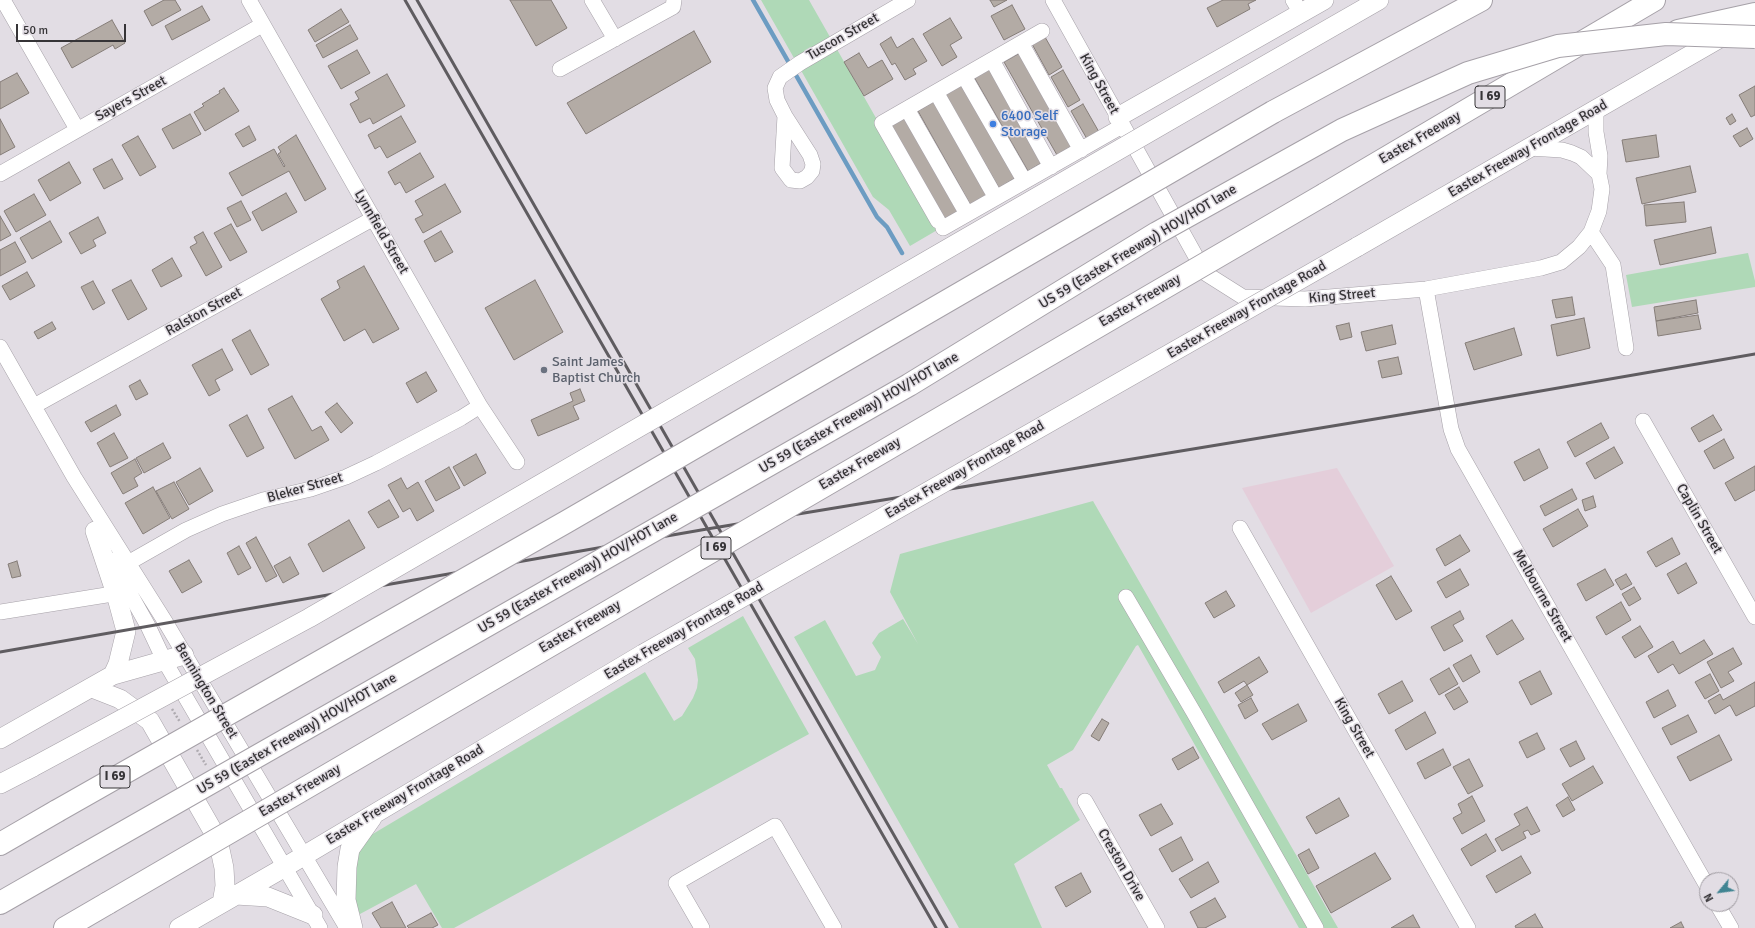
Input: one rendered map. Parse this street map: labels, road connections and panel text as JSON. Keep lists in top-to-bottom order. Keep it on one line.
{"streets":{"highway":["I 69","Eastex Freeway","US 59 (Eastex Freeway) HOV/HOT lane"],"main road":["Eastex Freeway Frontage Road"],"street":["Tuscon Street","King Street","Sayers Street","Lynnfield Street","Ralston Street","Bleker Street","Caplin Street","Melbourne Street","Bennington Street","Creston Drive"]},"crossings":[["King Street","Melbourne Street"],["Sayers Street","Lynnfield Street"],["Eastex Freeway Frontage Road","Bennington Street"],["Lynnfield Street","Ralston Street"],["Lynnfield Street","Bleker Street"],["Ralston Street","Bennington Street"],["Bleker Street","Bennington Street"]],"places":["6400 Self Storage","Saint James Baptist Church"],"scale_bar":"50 m","north":"bottom left"}
